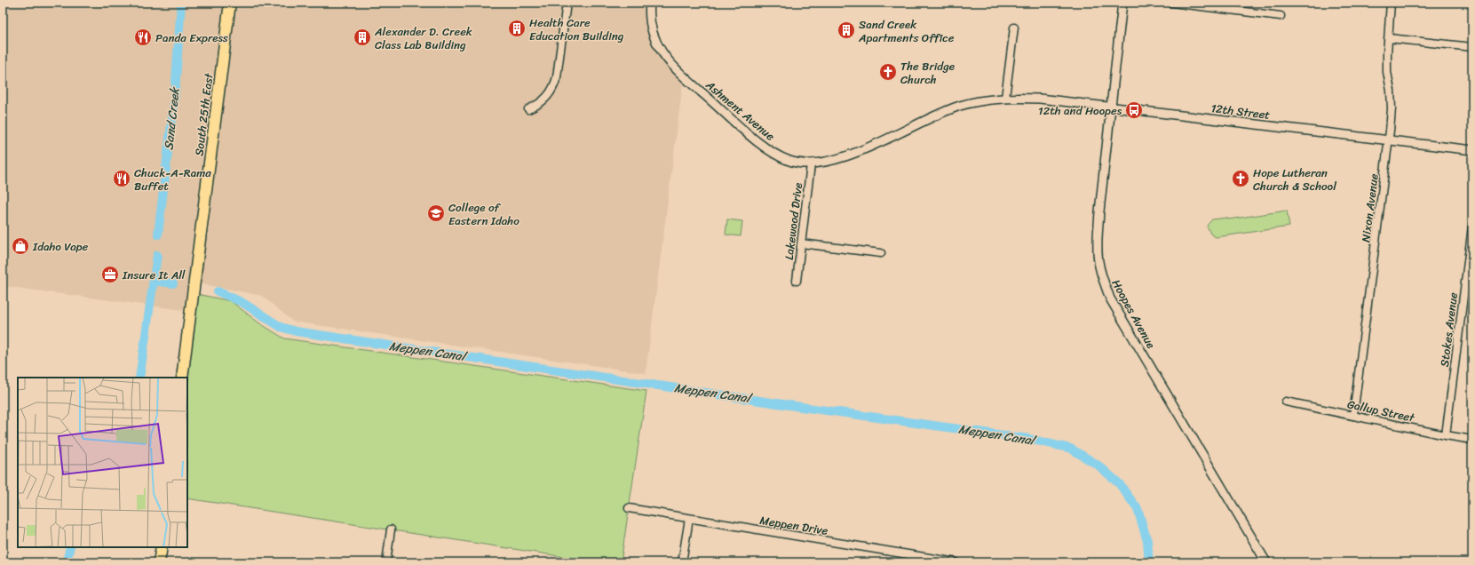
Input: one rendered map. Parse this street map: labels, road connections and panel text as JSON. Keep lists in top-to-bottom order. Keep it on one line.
{"streets":{"main road":["South 25th East"],"street":["Ashment Avenue","12th Street","Nixon Avenue","Lakewood Drive","Hoopes Avenue","Stokes Avenue","Gallup Street","Meppen Drive"]},"crossings":[["Ashment Avenue","12th Street"],["Ashment Avenue","Lakewood Drive"],["12th Street","Nixon Avenue"],["12th Street","Hoopes Avenue"],["Nixon Avenue","Gallup Street"],["Stokes Avenue","Gallup Street"]],"water":["Sand Creek","Meppen Canal"],"places":{"building":["Health Care Education Building","Sand Creek Apartments Office","Alexander D. Creek Class Lab Building"],"restaurant":["Panda Express","Chuck-A-Rama Buffet"],"church":["The Bridge Church","Hope Lutheran Church & School"],"bus stop":["12th and Hoopes"],"school or university":["College of Eastern Idaho"],"shop":["Idaho Vape"],"office":["Insure It All"]}}
